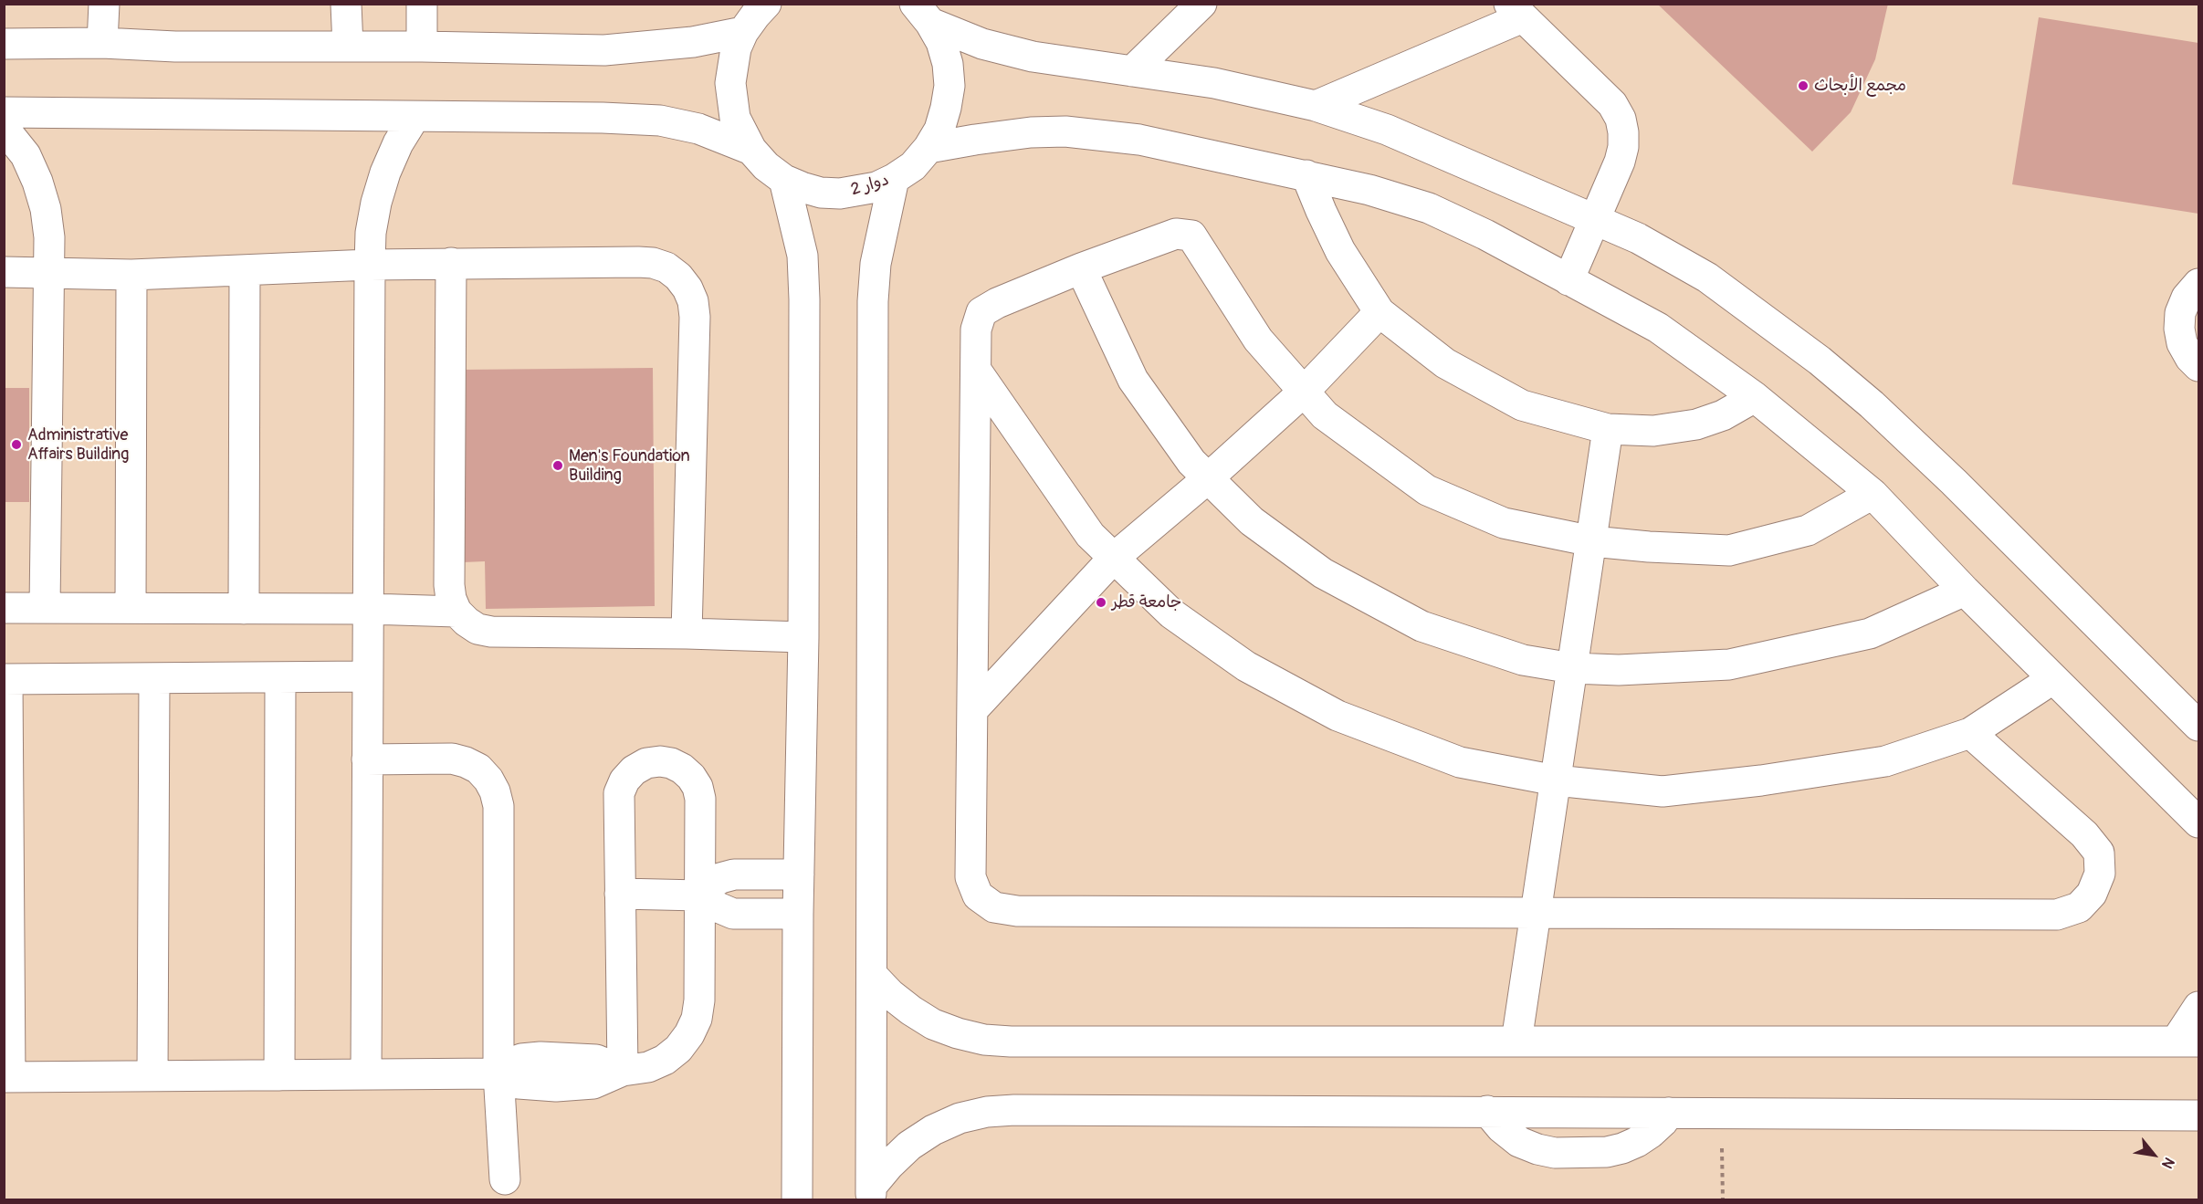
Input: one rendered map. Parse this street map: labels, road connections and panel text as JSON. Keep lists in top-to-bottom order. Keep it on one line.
{"streets":{"street":["دوار 2"]},"places":["مجمع الأبحاث","Administrative Affairs Building","Men's Foundation Building","جامعة قطر"],"north":"bottom right"}
